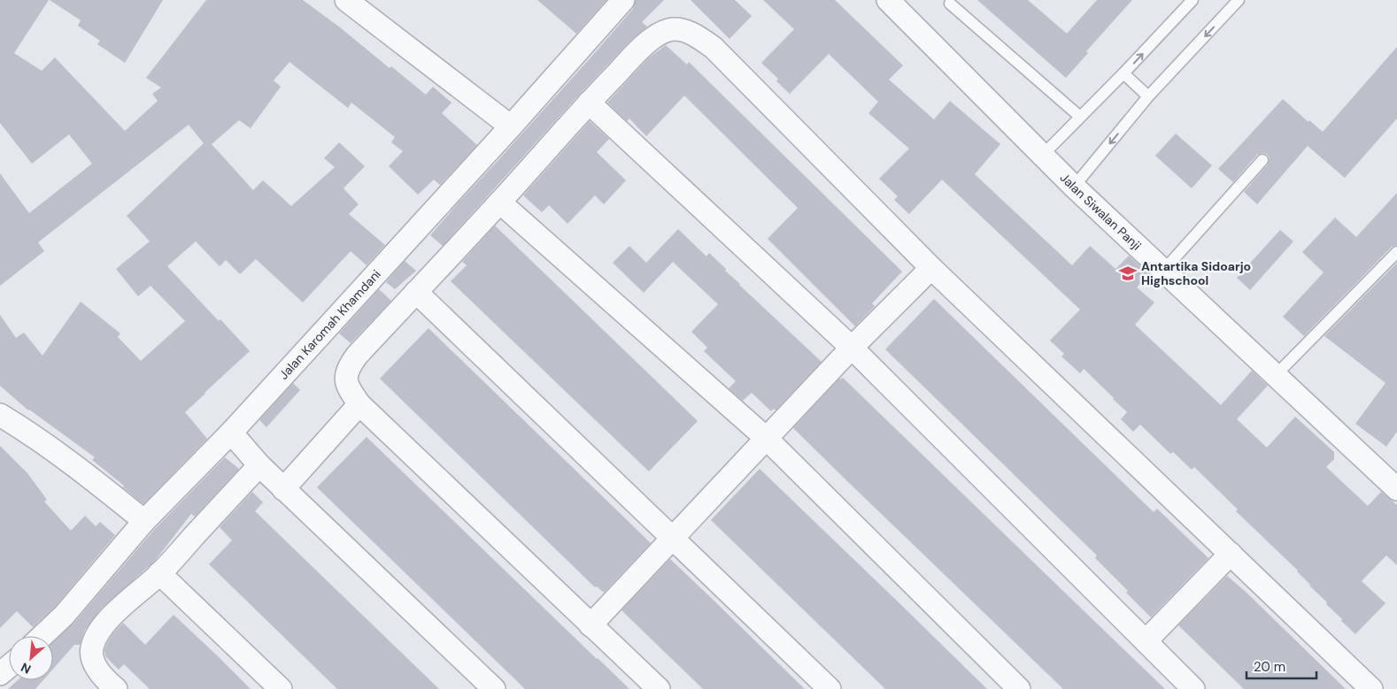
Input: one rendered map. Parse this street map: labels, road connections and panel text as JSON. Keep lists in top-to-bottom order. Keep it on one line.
{"streets":{"street":["Jalan Siwalan Panji","Jalan Karomah Khamdani"]},"places":{"school or university":["Antartika Sidoarjo Highschool"]},"scale_bar":"20 m","north":"bottom left"}
